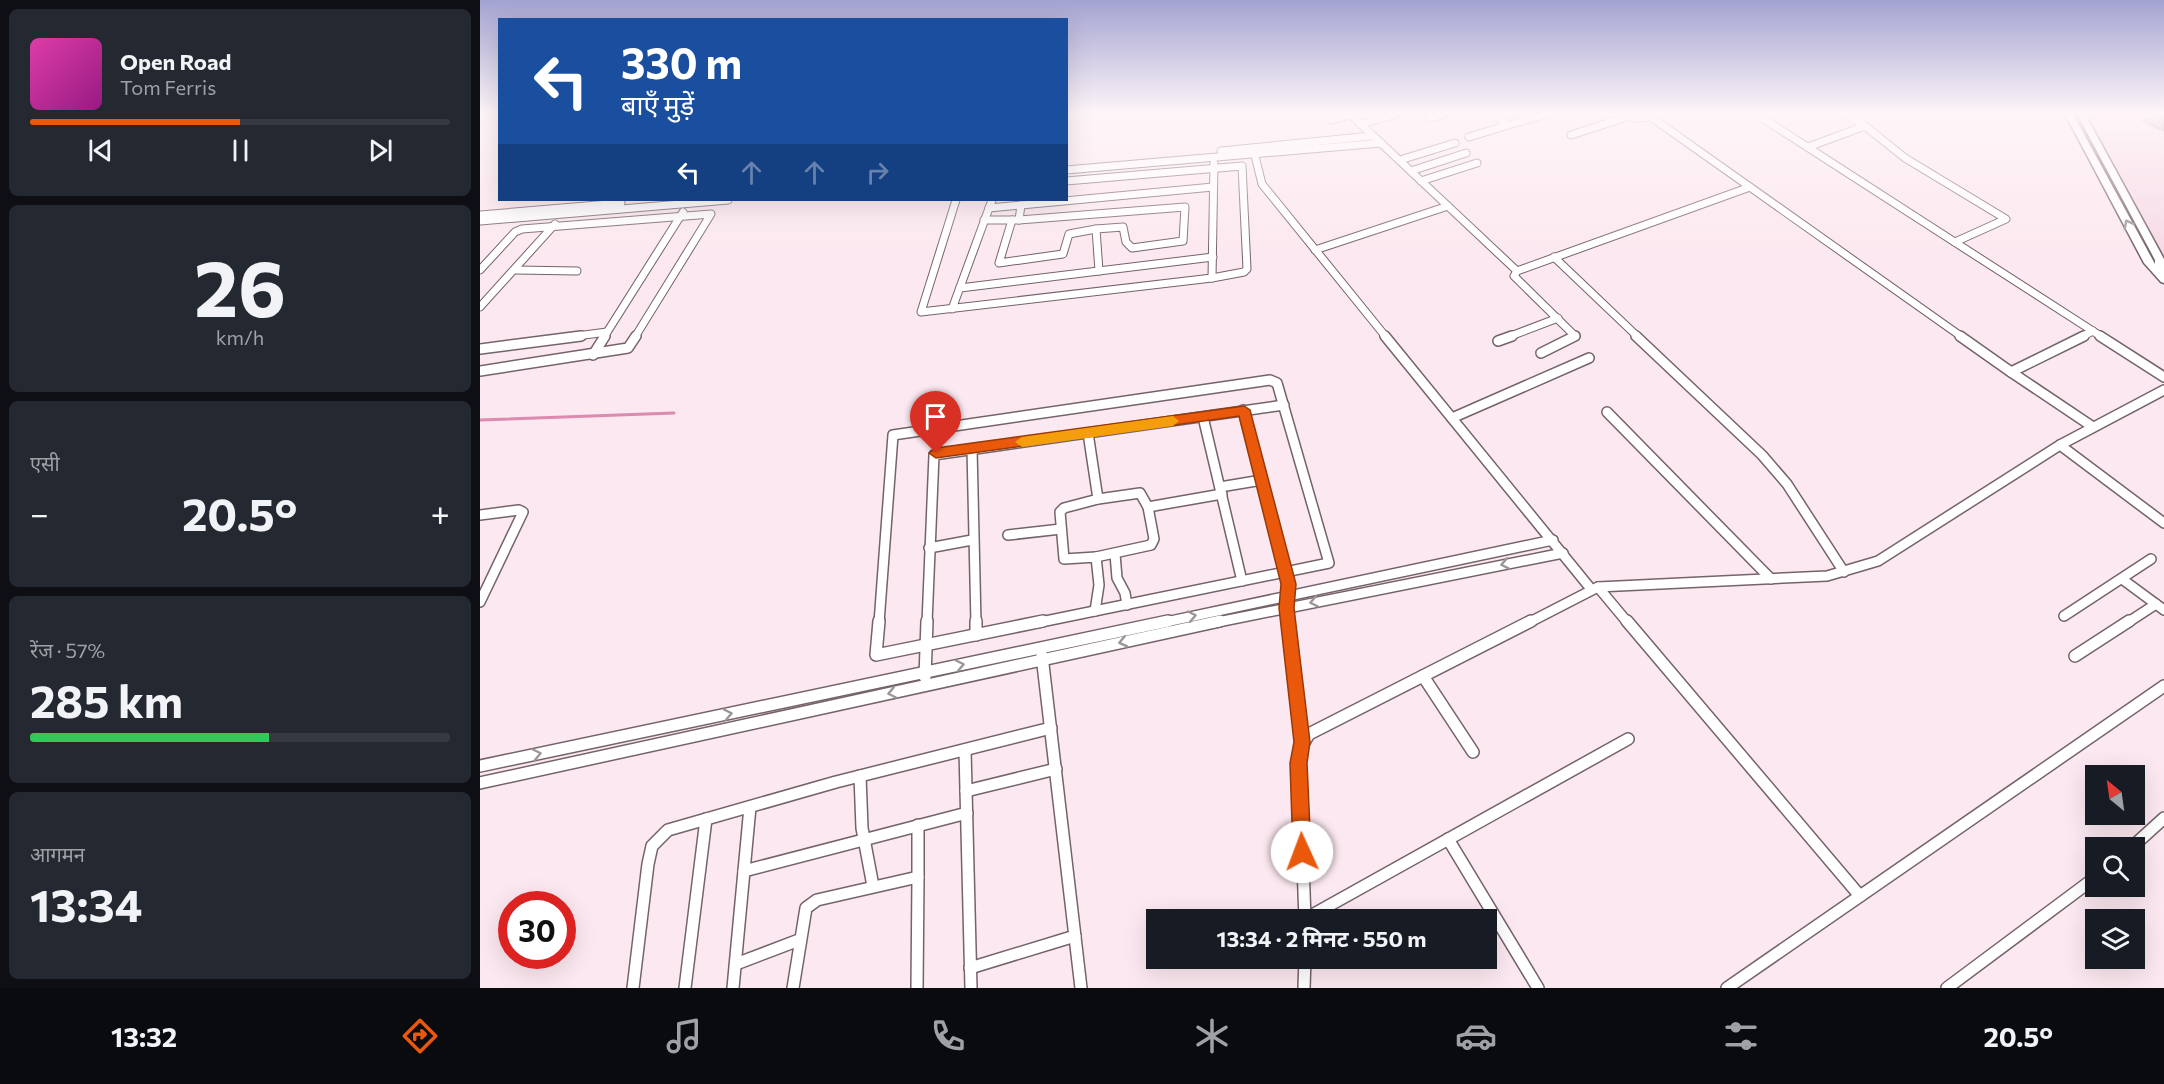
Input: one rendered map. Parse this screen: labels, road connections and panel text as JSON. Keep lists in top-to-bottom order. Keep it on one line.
{"north":"top left","page":{"turn":["330 m","बाएँ मुड़ें"],"song":["Open Road","Tom Ferris"],"tile":[["26","km/h"],"एसी",["रेंज · 57%","285 km"],["आगमन","13:34"]],"heat":["−","20.5°","+"],"limit":"30","trip":"13:34 · 2 मिनट · 550 m","tabs":["13:32","20.5°"]}}
